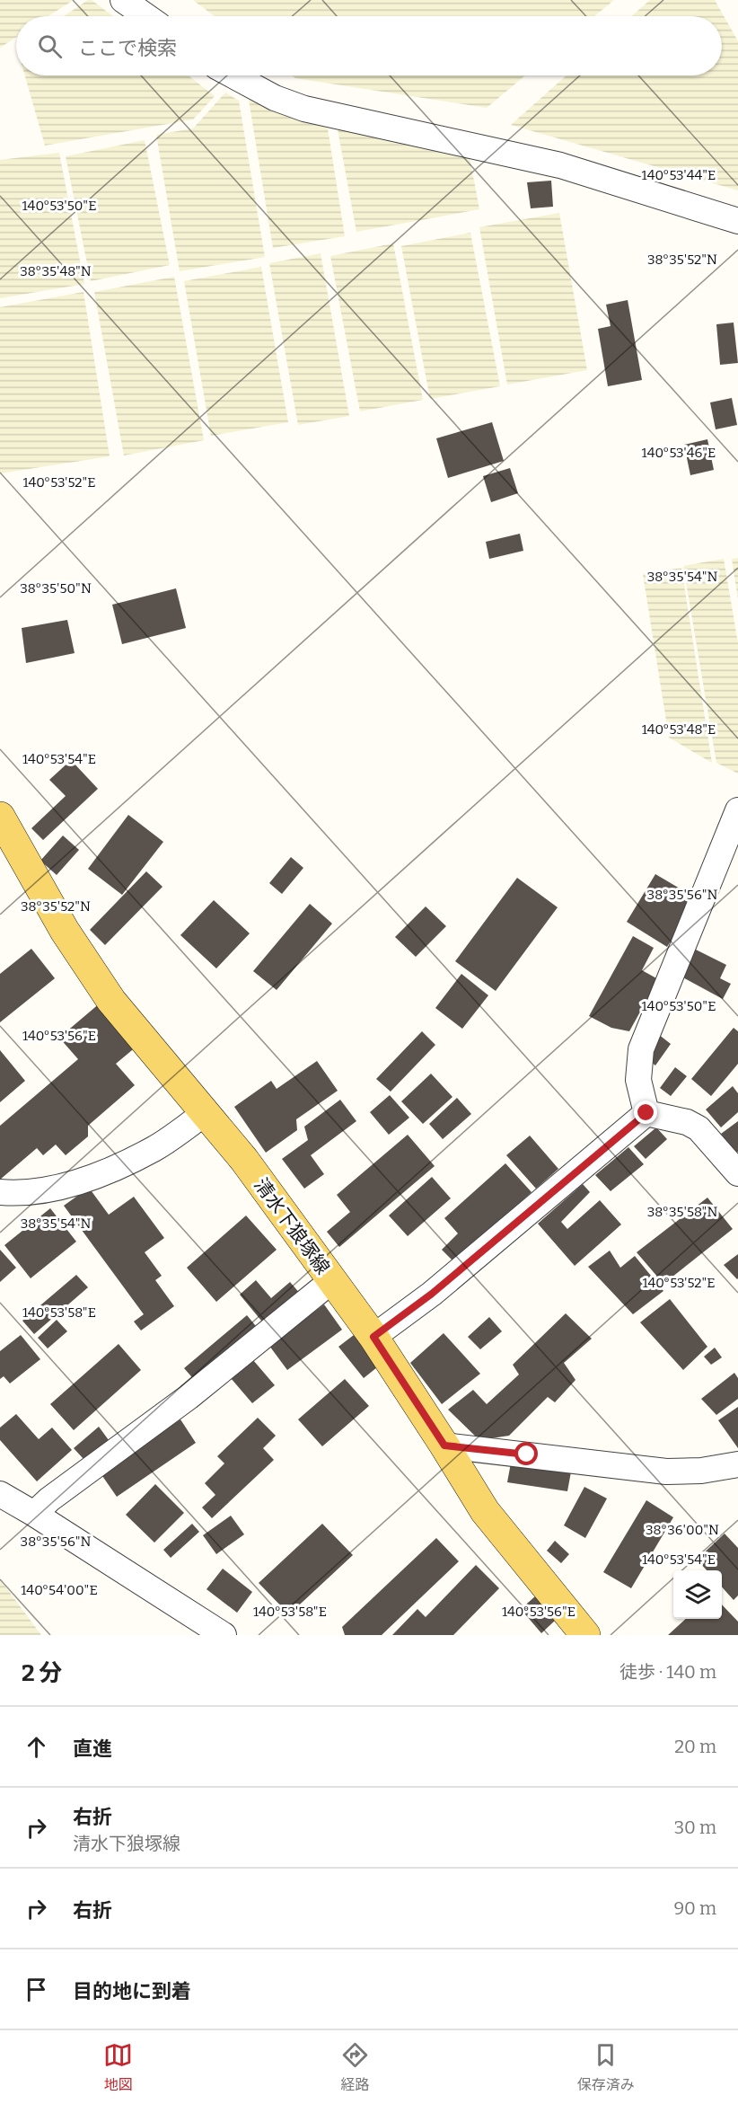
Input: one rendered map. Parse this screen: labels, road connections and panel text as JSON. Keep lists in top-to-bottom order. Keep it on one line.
{"streets":{"main road":["清水下狼塚線"]},"page":{"search":"ここで検索","heading":["2 分","徒歩 · 140 m"],"list":[["直進","20 m"],["右折","清水下狼塚線","30 m"],["右折","90 m"],"目的地に到着"],"nav":["地図","経路","保存済み"]},"coordinates":["140°53'44\"E","140°53'50\"E","38°35'52\"N","38°35'48\"N","140°53'46\"E","140°53'52\"E","38°35'54\"N","38°35'50\"N","140°53'48\"E","140°53'54\"E","38°35'56\"N","140°53'56\"E","38°35'58\"N","140°53'58\"E","38°36'00\"N","140°54'00\"E"]}
